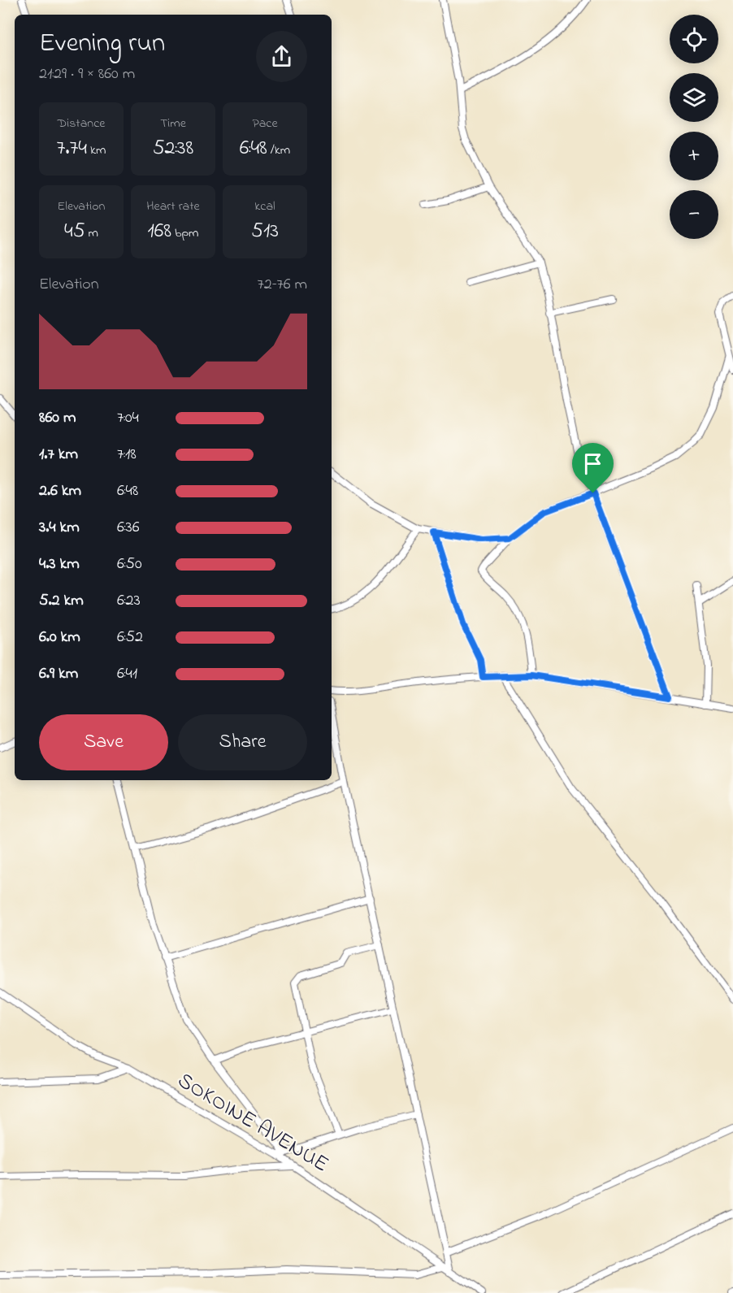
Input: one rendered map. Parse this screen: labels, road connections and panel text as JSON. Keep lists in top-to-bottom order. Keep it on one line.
{"streets":{"street":["SOKOINE AVENUE"]},"page":{"map_buttons":["+","−"],"heading":["Evening run","21:29 · 9 × 860 m"],"stats":[["Distance","7.74 km"],["Time","52:38"],["Pace","6:48 /km"],["Elevation","45 m"],["Heart rate","168 bpm"],["kcal","513"]],"chart":["Elevation","72–76 m"],"list":[{"name":"860 m","note":"7:04"},{"name":"1.7 km","note":"7:18"},{"name":"2.6 km","note":"6:48"},{"name":"3.4 km","note":"6:36"},{"name":"4.3 km","note":"6:50"},{"name":"5.2 km","note":"6:23"},{"name":"6.0 km","note":"6:52"},{"name":"6.9 km","note":"6:41"}],"buttons":["Save","Share"]}}
